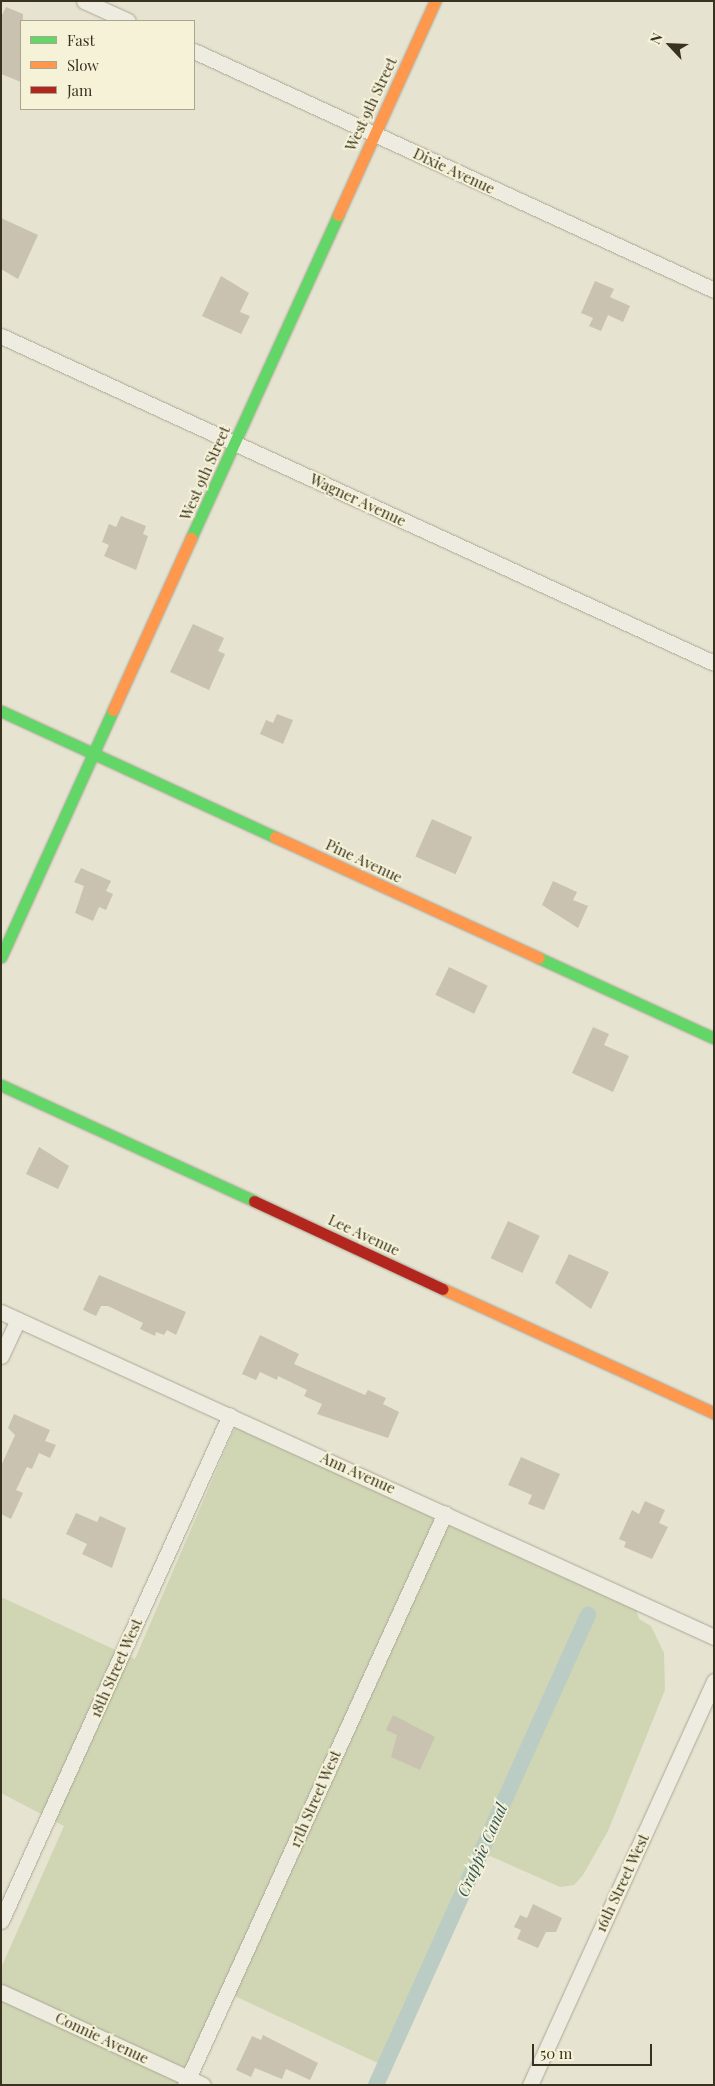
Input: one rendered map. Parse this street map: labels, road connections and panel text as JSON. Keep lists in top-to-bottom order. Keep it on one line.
{"streets":{"street":["West 9th Street","Dixie Avenue","Wagner Avenue","Pine Avenue","Lee Avenue","Ann Avenue","18th Street West","17th Street West","16th Street West","Connie Avenue"]},"crossings":[["West 9th Street","Dixie Avenue"],["West 9th Street","Wagner Avenue"],["West 9th Street","Pine Avenue"],["Ann Avenue","18th Street West"],["Ann Avenue","17th Street West"],["17th Street West","Connie Avenue"]],"water":["Crappie Canal"],"legend":["Fast","Slow","Jam"],"scale_bar":"50 m","north":"top left"}
